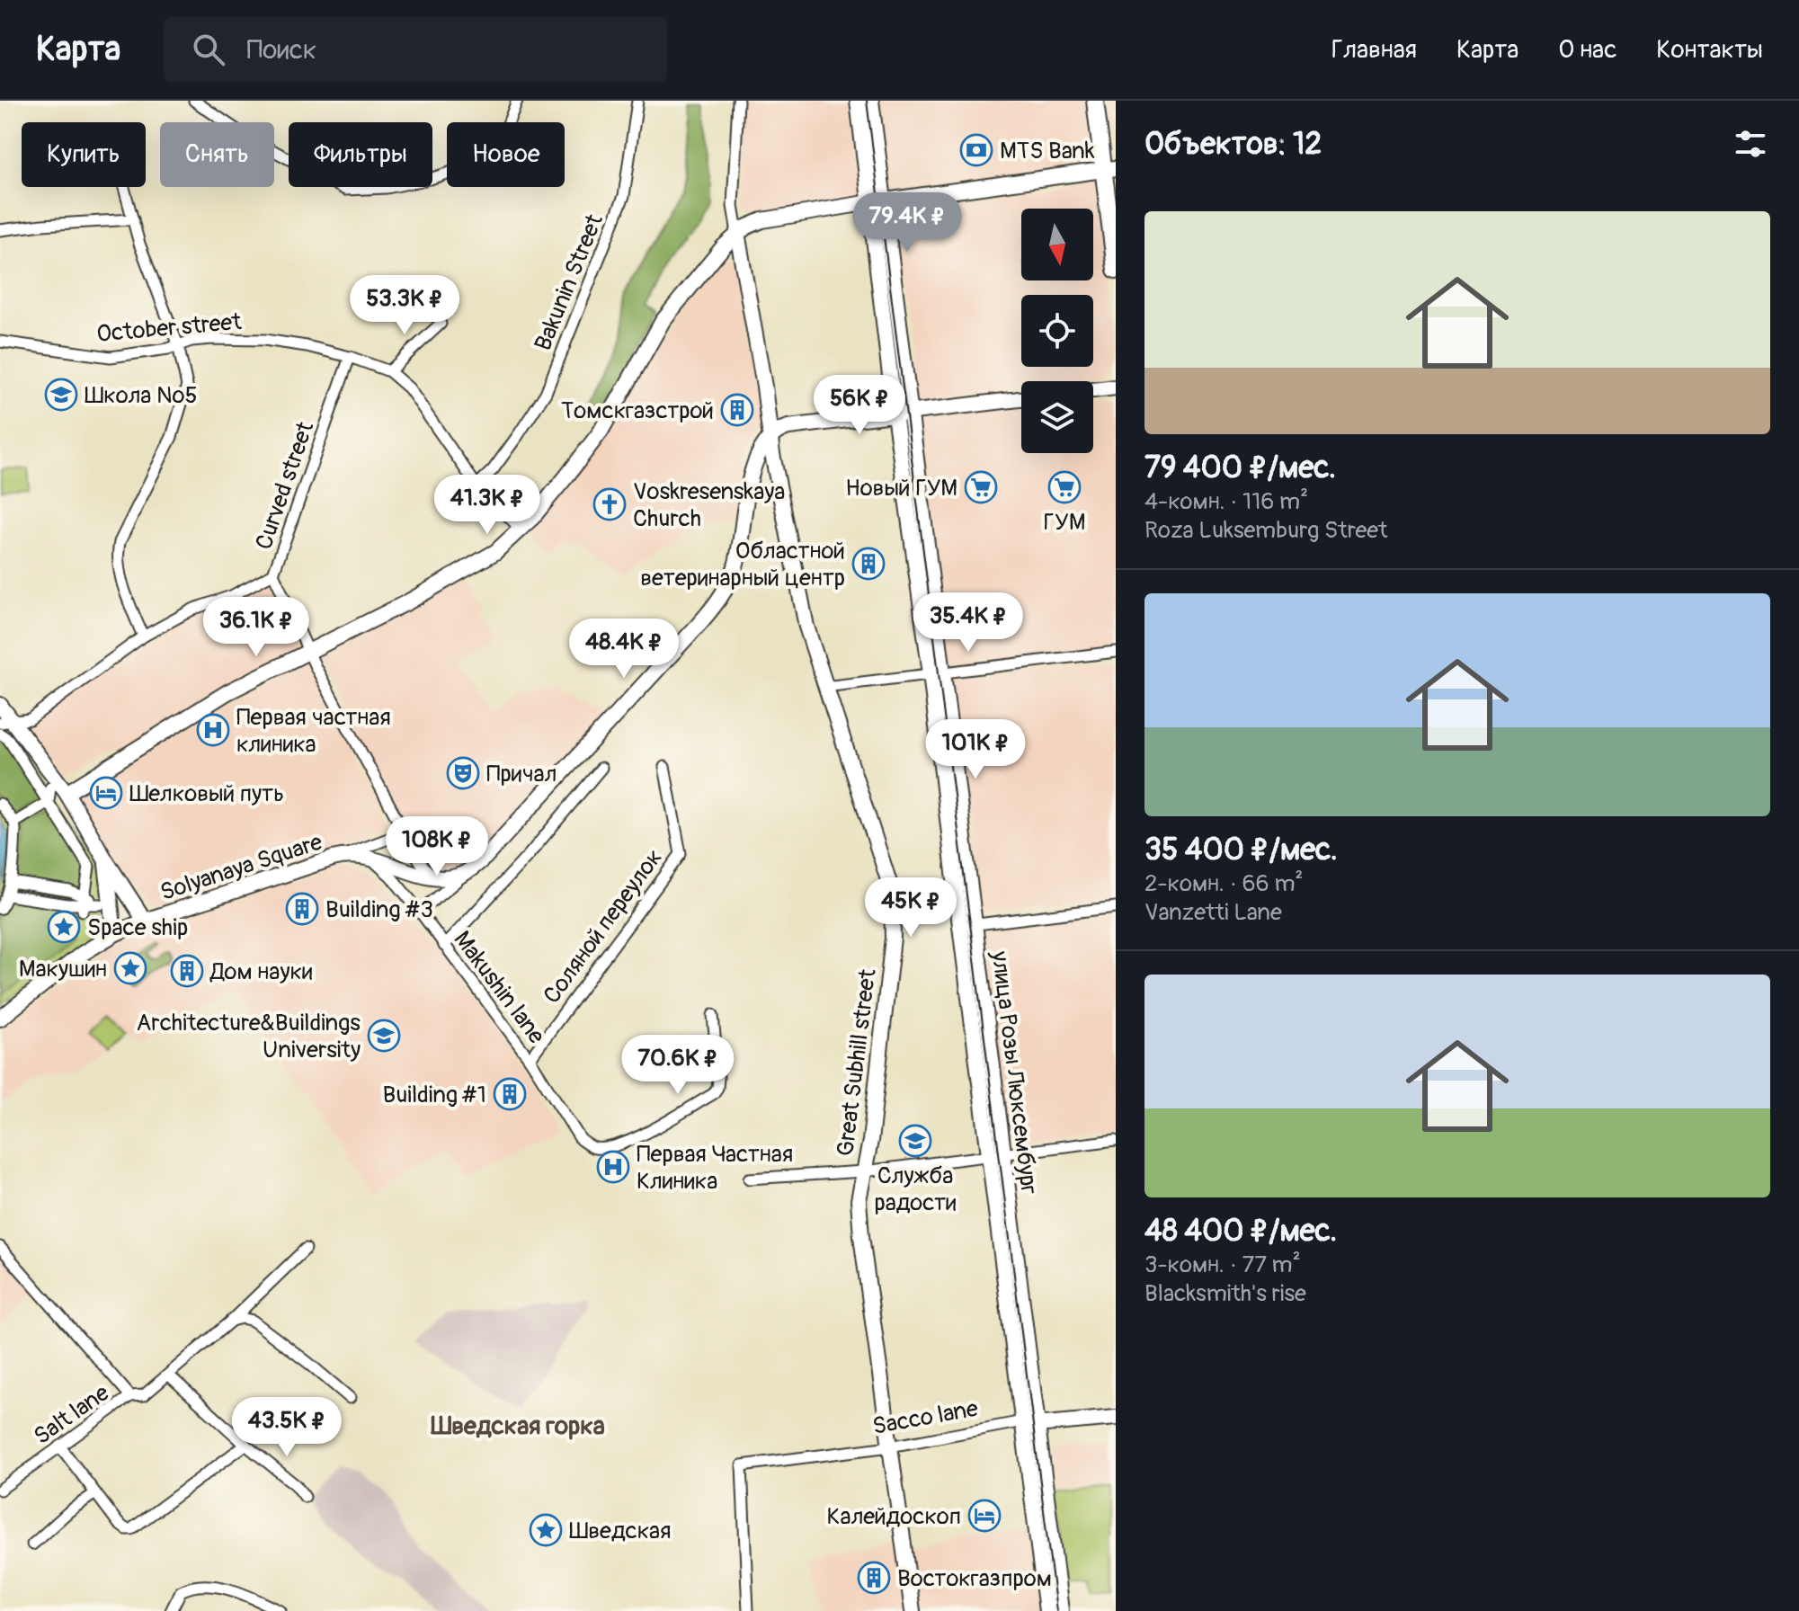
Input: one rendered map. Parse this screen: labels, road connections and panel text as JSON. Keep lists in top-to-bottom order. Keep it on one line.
{"streets":{"main road":["Solyanaya Square","Great Subhill street","улица Розы Люксембург","Sacco lane"],"street":["Bakunin Street","October street","Curved street","Соляной переулок","Makushin lane","Salt lane"]},"crossings":[["Bakunin Street","October street"],["October street","Curved street"],["Solyanaya Square","Makushin lane"],["Соляной переулок","Makushin lane"],["Great Subhill street","Sacco lane"],["улица Розы Люксембург","Sacco lane"]],"districts":["Шведская горка"],"places":{"bank":["MTS Bank"],"school or university":["Школа №5","Architecture&Buildings University","Служба радости"],"building":["Томскгазстрой","Областной ветеринарный центр","Building #3","Дом науки","Building #1","Востокгазпром"],"supermarket":["Новый ГУМ","ГУМ"],"church":["Voskresenskaya Church"],"hospital":["Первая частная клиника","Первая Частная Клиника"],"theatre":["Причал"],"hotel":["Шелковый путь","Калейдоскоп"],"place":["Space ship","Макушин","Шведская"]},"north":"bottom","page":{"header":"Карта","search":"Поиск","nav":["Главная","Карта","О нас","Контакты"],"heading":"Объектов: 12","chip":["Купить","Снять","Фильтры","Новое"],"list":[{"name":"79 400 ₽/мес.","note":"4-комн. · 116 m² · Roza Luksemburg Street"},{"name":"35 400 ₽/мес.","note":"2-комн. · 66 m² · Vanzetti Lane"},{"name":"48 400 ₽/мес.","note":"3-комн. · 77 m² · Blacksmith's rise"}],"price":["79.4K ₽","53.3K ₽","56K ₽","41.3K ₽","35.4K ₽","36.1K ₽","48.4K ₽","101K ₽","108K ₽","45K ₽","70.6K ₽","43.5K ₽"]}}
